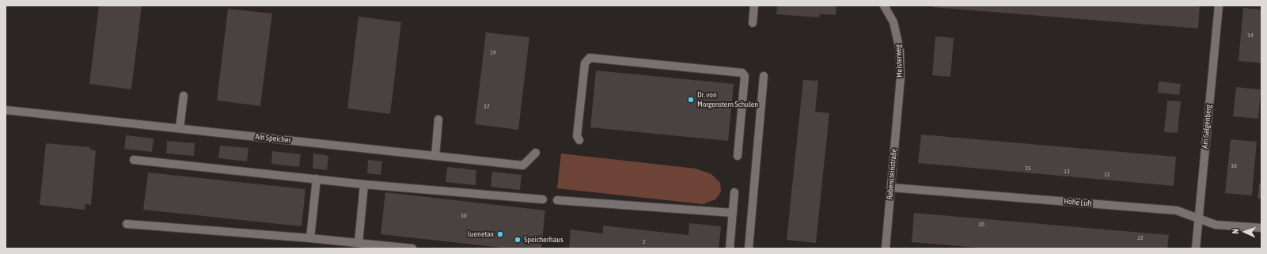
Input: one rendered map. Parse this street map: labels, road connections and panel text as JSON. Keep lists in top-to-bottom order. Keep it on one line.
{"streets":{"street":["Meisterweg","Am Galgenberg","Am Speicher","Rabensteinstraße","Hohe Luft"]},"crossings":[["Meisterweg","Rabensteinstraße"],["Am Galgenberg","Hohe Luft"],["Rabensteinstraße","Hohe Luft"]],"places":["Dr. von Morgenstern Schulen","luenetax","Speicherhaus"],"house_numbers":["14","19","17","10","15","13","11","10","30","22","2"],"north":"left"}
